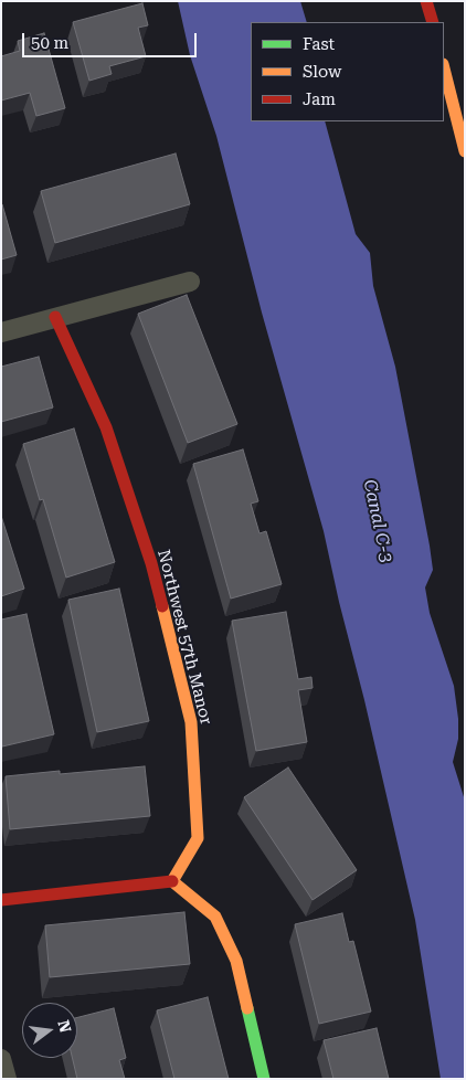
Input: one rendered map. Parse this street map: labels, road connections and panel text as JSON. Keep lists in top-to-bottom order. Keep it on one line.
{"streets":{"main road":["Northwest 57th Manor"]},"water":["Canal C-3"],"legend":["Fast","Slow","Jam"],"scale_bar":"50 m","north":"right"}
